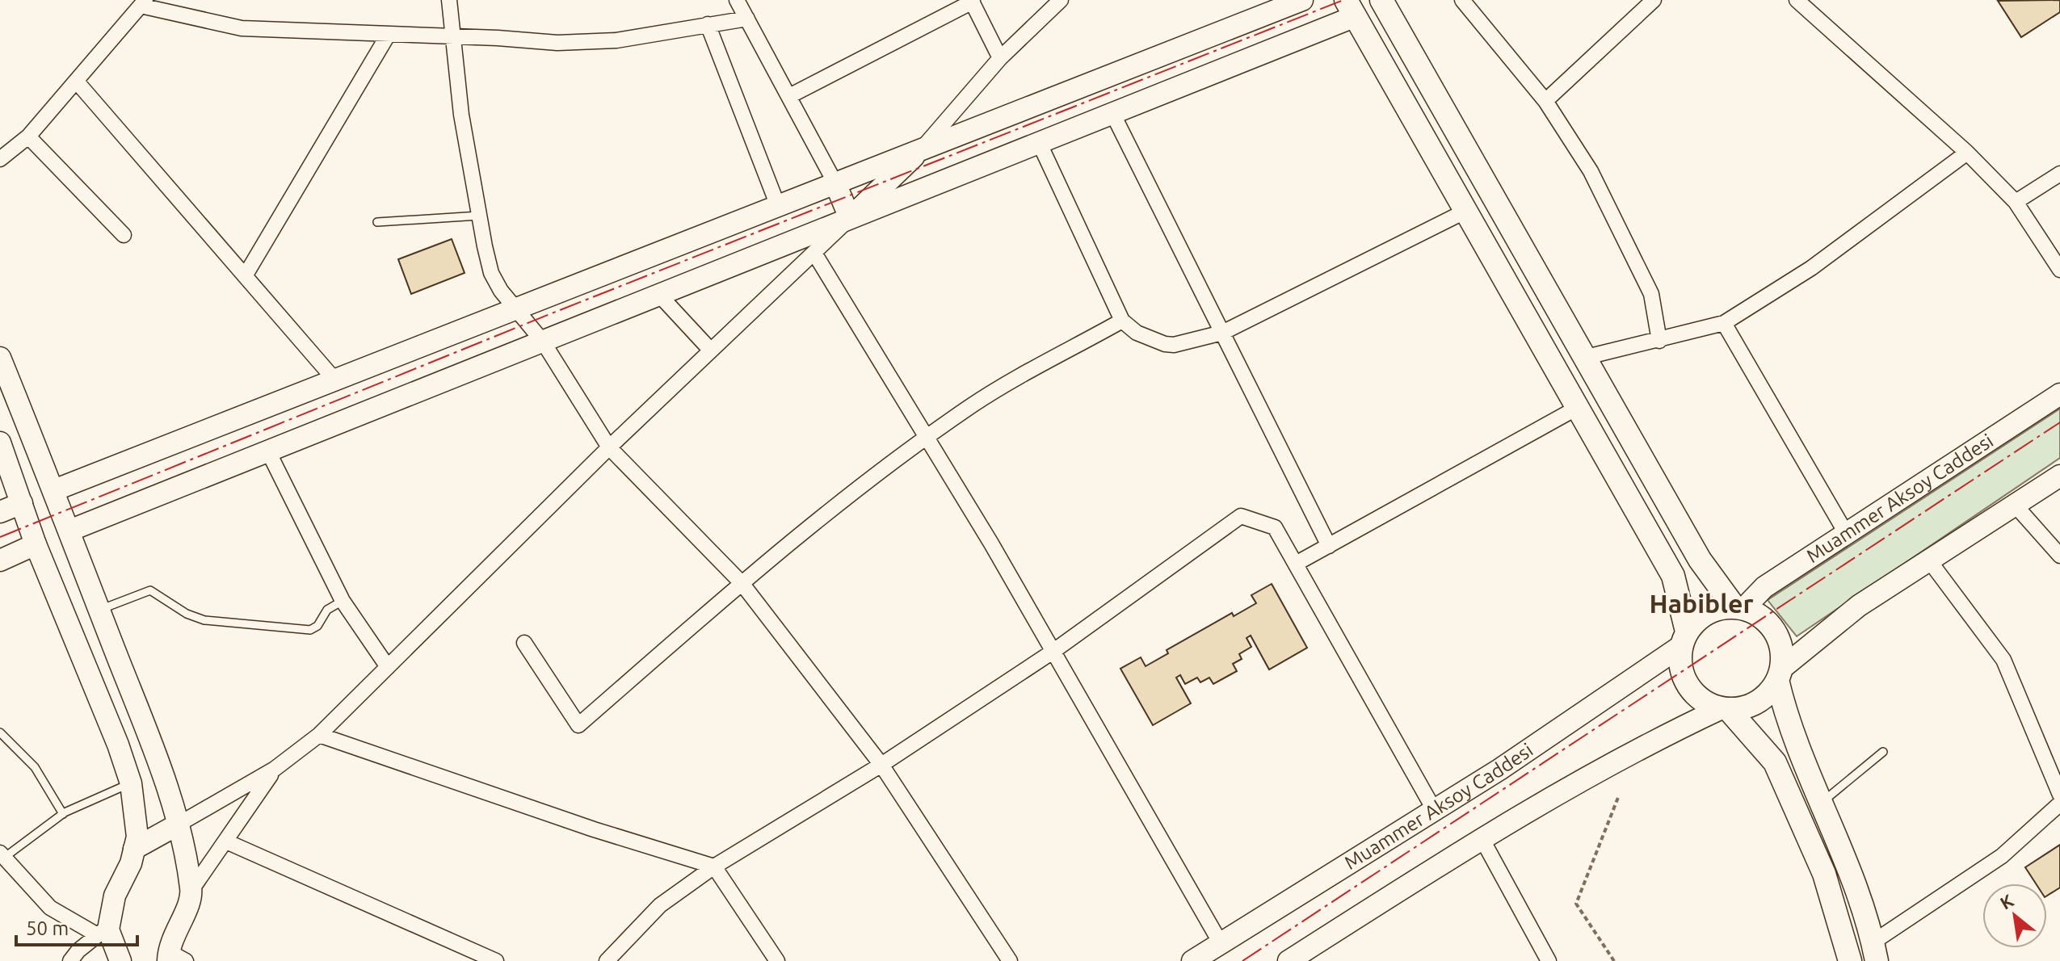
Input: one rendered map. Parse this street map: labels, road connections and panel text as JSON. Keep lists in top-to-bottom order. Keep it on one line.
{"streets":{"street":["Muammer Aksoy Caddesi"]},"districts":["Habibler"],"scale_bar":"50 m","north":"top left"}
